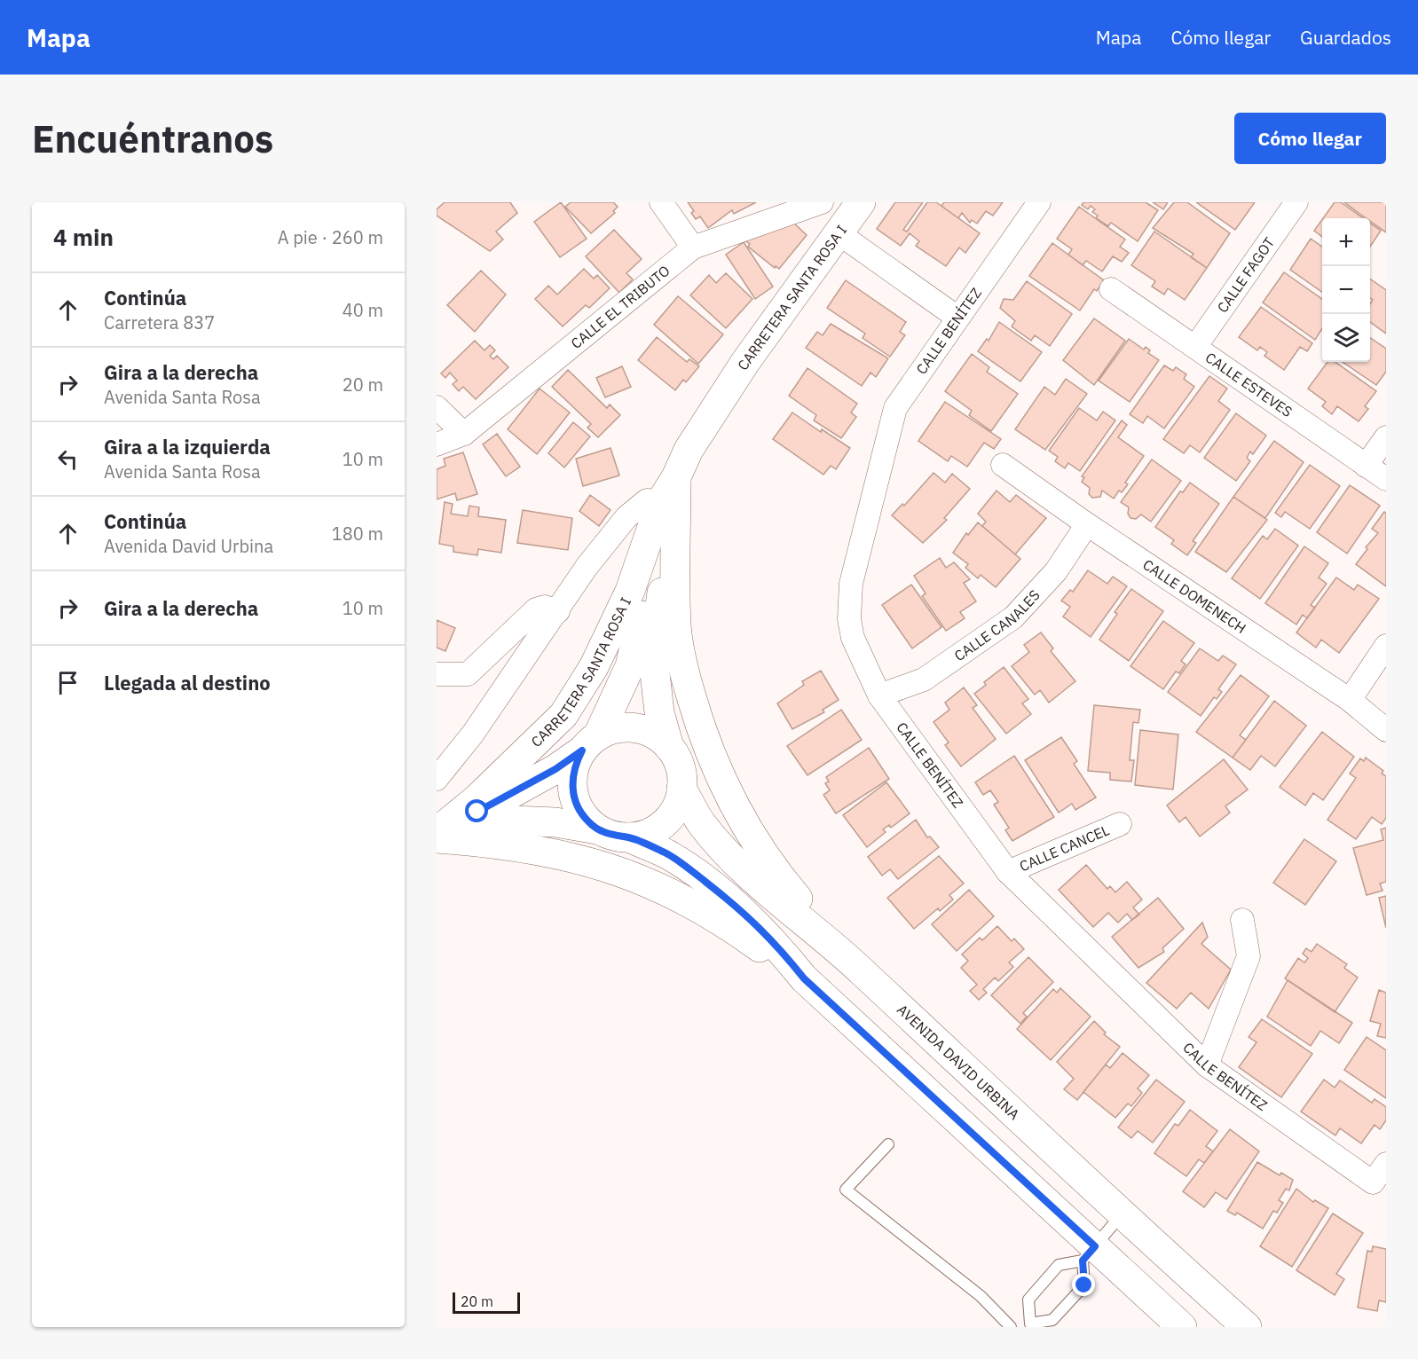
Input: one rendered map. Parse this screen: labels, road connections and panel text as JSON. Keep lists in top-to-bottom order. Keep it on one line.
{"streets":{"street":["CALLE FAGOT","CARRETERA SANTA ROSA I","CALLE EL TRIBUTO","CALLE BENÍTEZ","CALLE ESTEVES","CALLE DOMENECH","CALLE CANALES","CALLE CANCEL","AVENIDA DAVID URBINA"]},"crossings":[["CALLE FAGOT","CALLE ESTEVES"],["CARRETERA SANTA ROSA I","AVENIDA DAVID URBINA"],["CALLE BENÍTEZ","CALLE CANALES"],["CALLE BENÍTEZ","CALLE CANCEL"],["CALLE DOMENECH","CALLE CANALES"]],"scale_bar":"20 m","page":{"header":"Mapa","nav":["Mapa","Cómo llegar","Guardados"],"buttons":"Cómo llegar","title":"Encuéntranos","heading":["4 min","A pie · 260 m"],"map_buttons":["+","−"],"list":[["Continúa","Carretera 837","40 m"],["Gira a la derecha","Avenida Santa Rosa","20 m"],["Gira a la izquierda","Avenida Santa Rosa","10 m"],["Continúa","Avenida David Urbina","180 m"],["Gira a la derecha","10 m"],"Llegada al destino"],"scale":"20 m"}}
